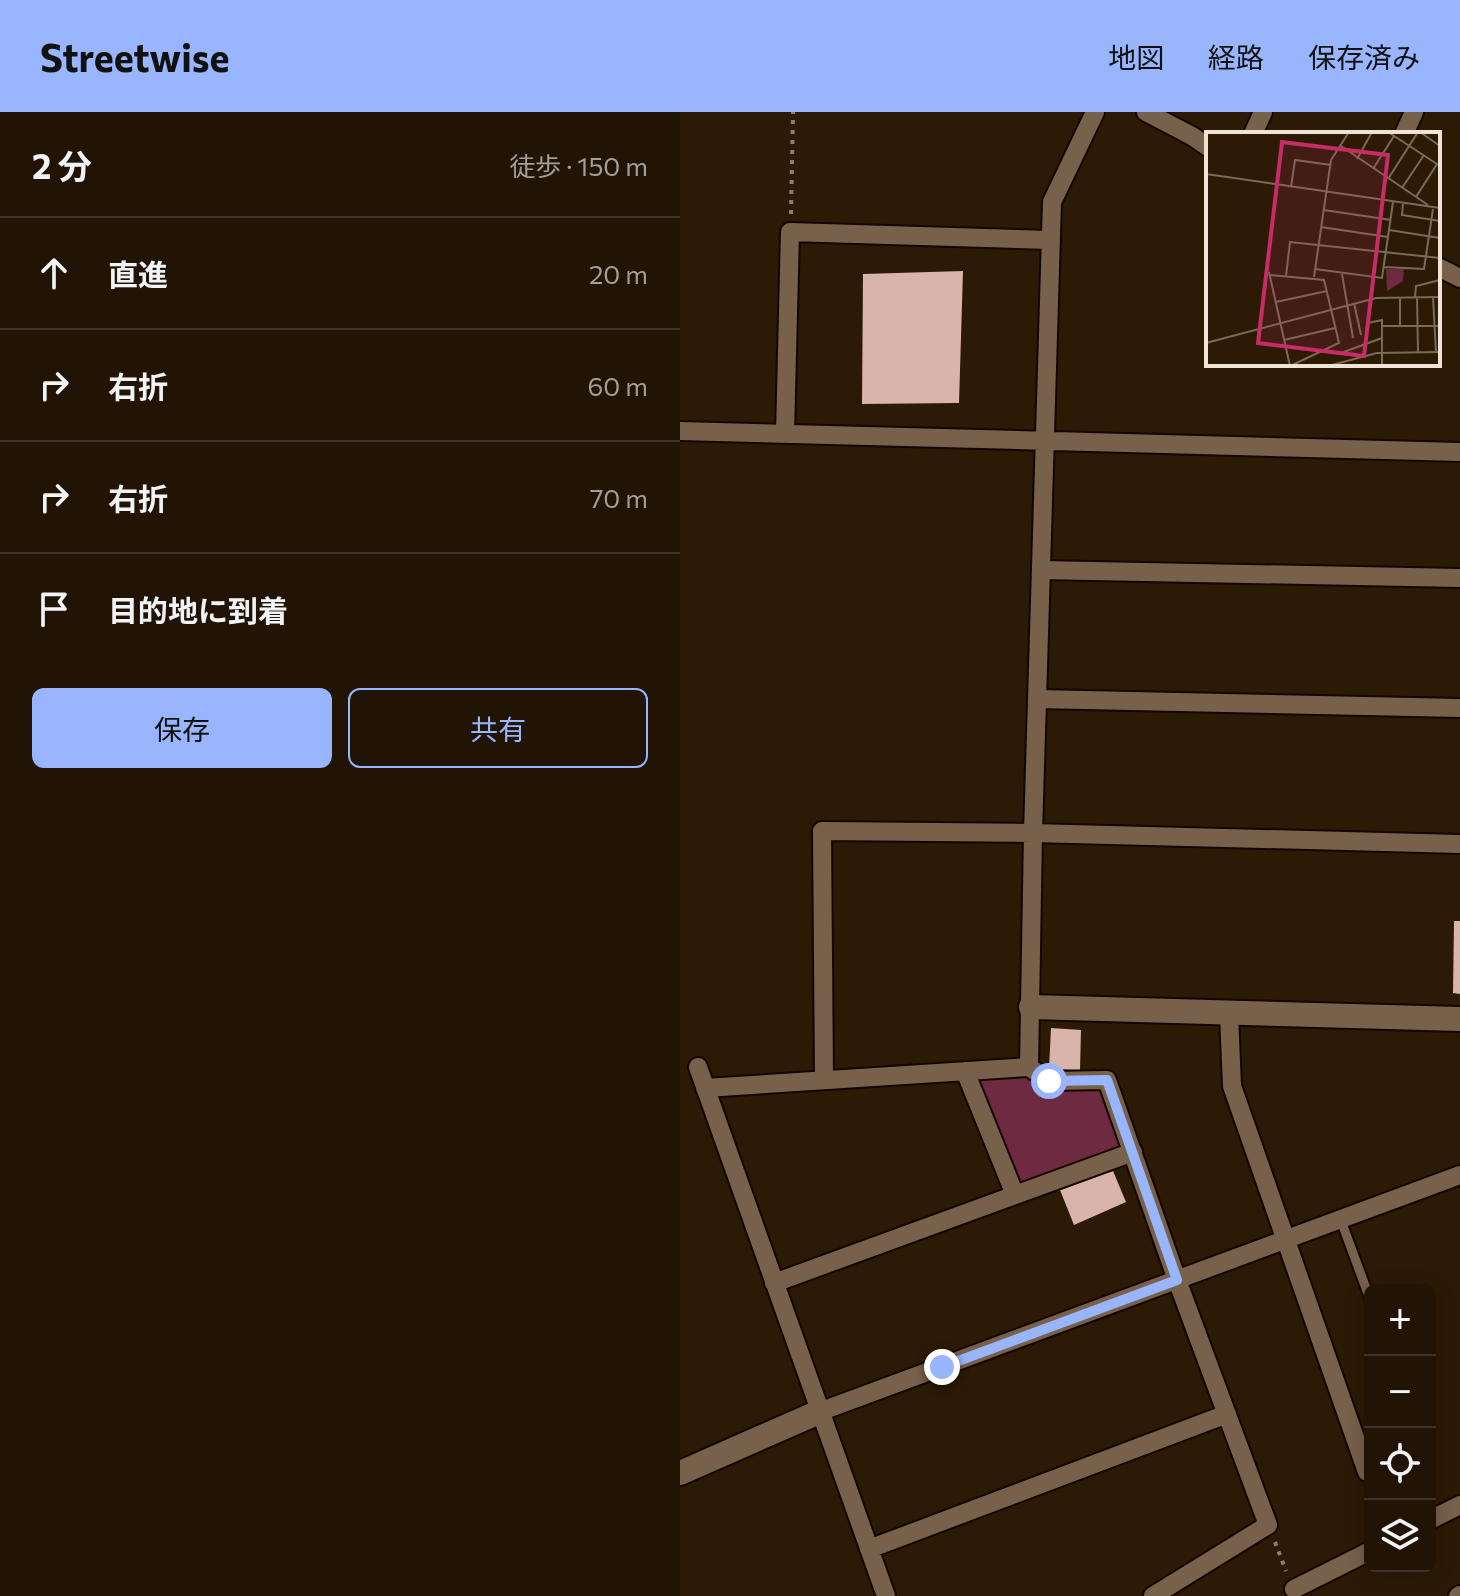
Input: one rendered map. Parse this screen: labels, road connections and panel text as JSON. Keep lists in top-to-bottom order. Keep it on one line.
{"page":{"header":"Streetwise","nav":["地図","経路","保存済み"],"heading":["2 分","徒歩 · 150 m"],"list":[["直進","20 m"],["右折","60 m"],["右折","70 m"],"目的地に到着"],"buttons":["保存","共有"],"map_buttons":["+","−"]}}
